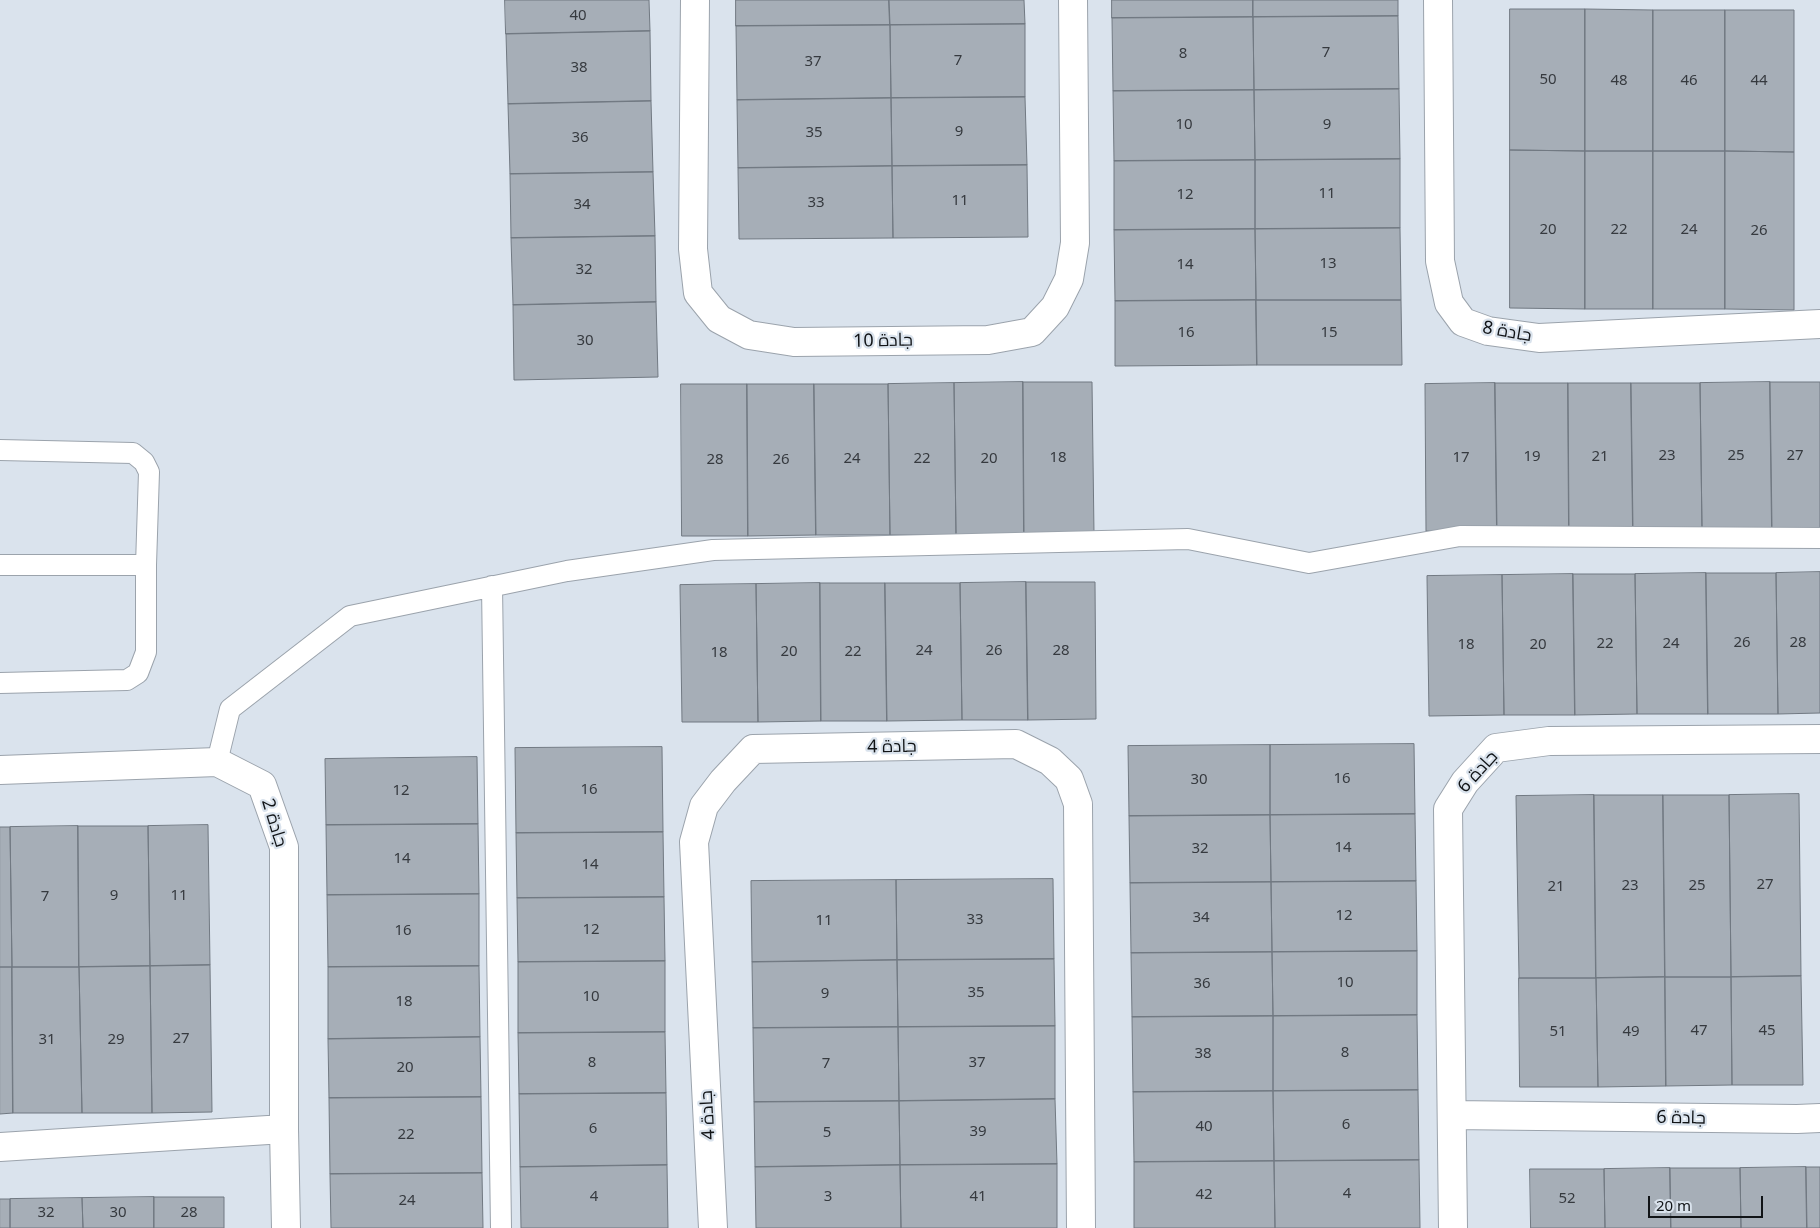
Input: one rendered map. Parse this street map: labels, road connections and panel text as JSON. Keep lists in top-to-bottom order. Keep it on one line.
{"streets":{"street":["جادة 8","جادة 10","جادة 4","جادة 6","جادة 2"]},"house_numbers":["40","7","8","7","37","38","50","48","46","44","10","9","9","35","36","11","12","11","33","34","20","22","24","26","13","14","32","16","15","30","23","25","27","19","21","18","17","24","22","20","28","26","26","28","22","24","18","20","24","26","28","20","22","18","16","30","16","12","14","32","14","14","27","23","25","21","9","11","7","12","34","33","11","12","16","10","36","35","9","10","18","47","45","51","49","27","31","29","8","38","8","37","7","20","6","40","6","39","5","22","4","42","4","3","41","52","24","32","30","28"],"scale_bar":"20 m"}
